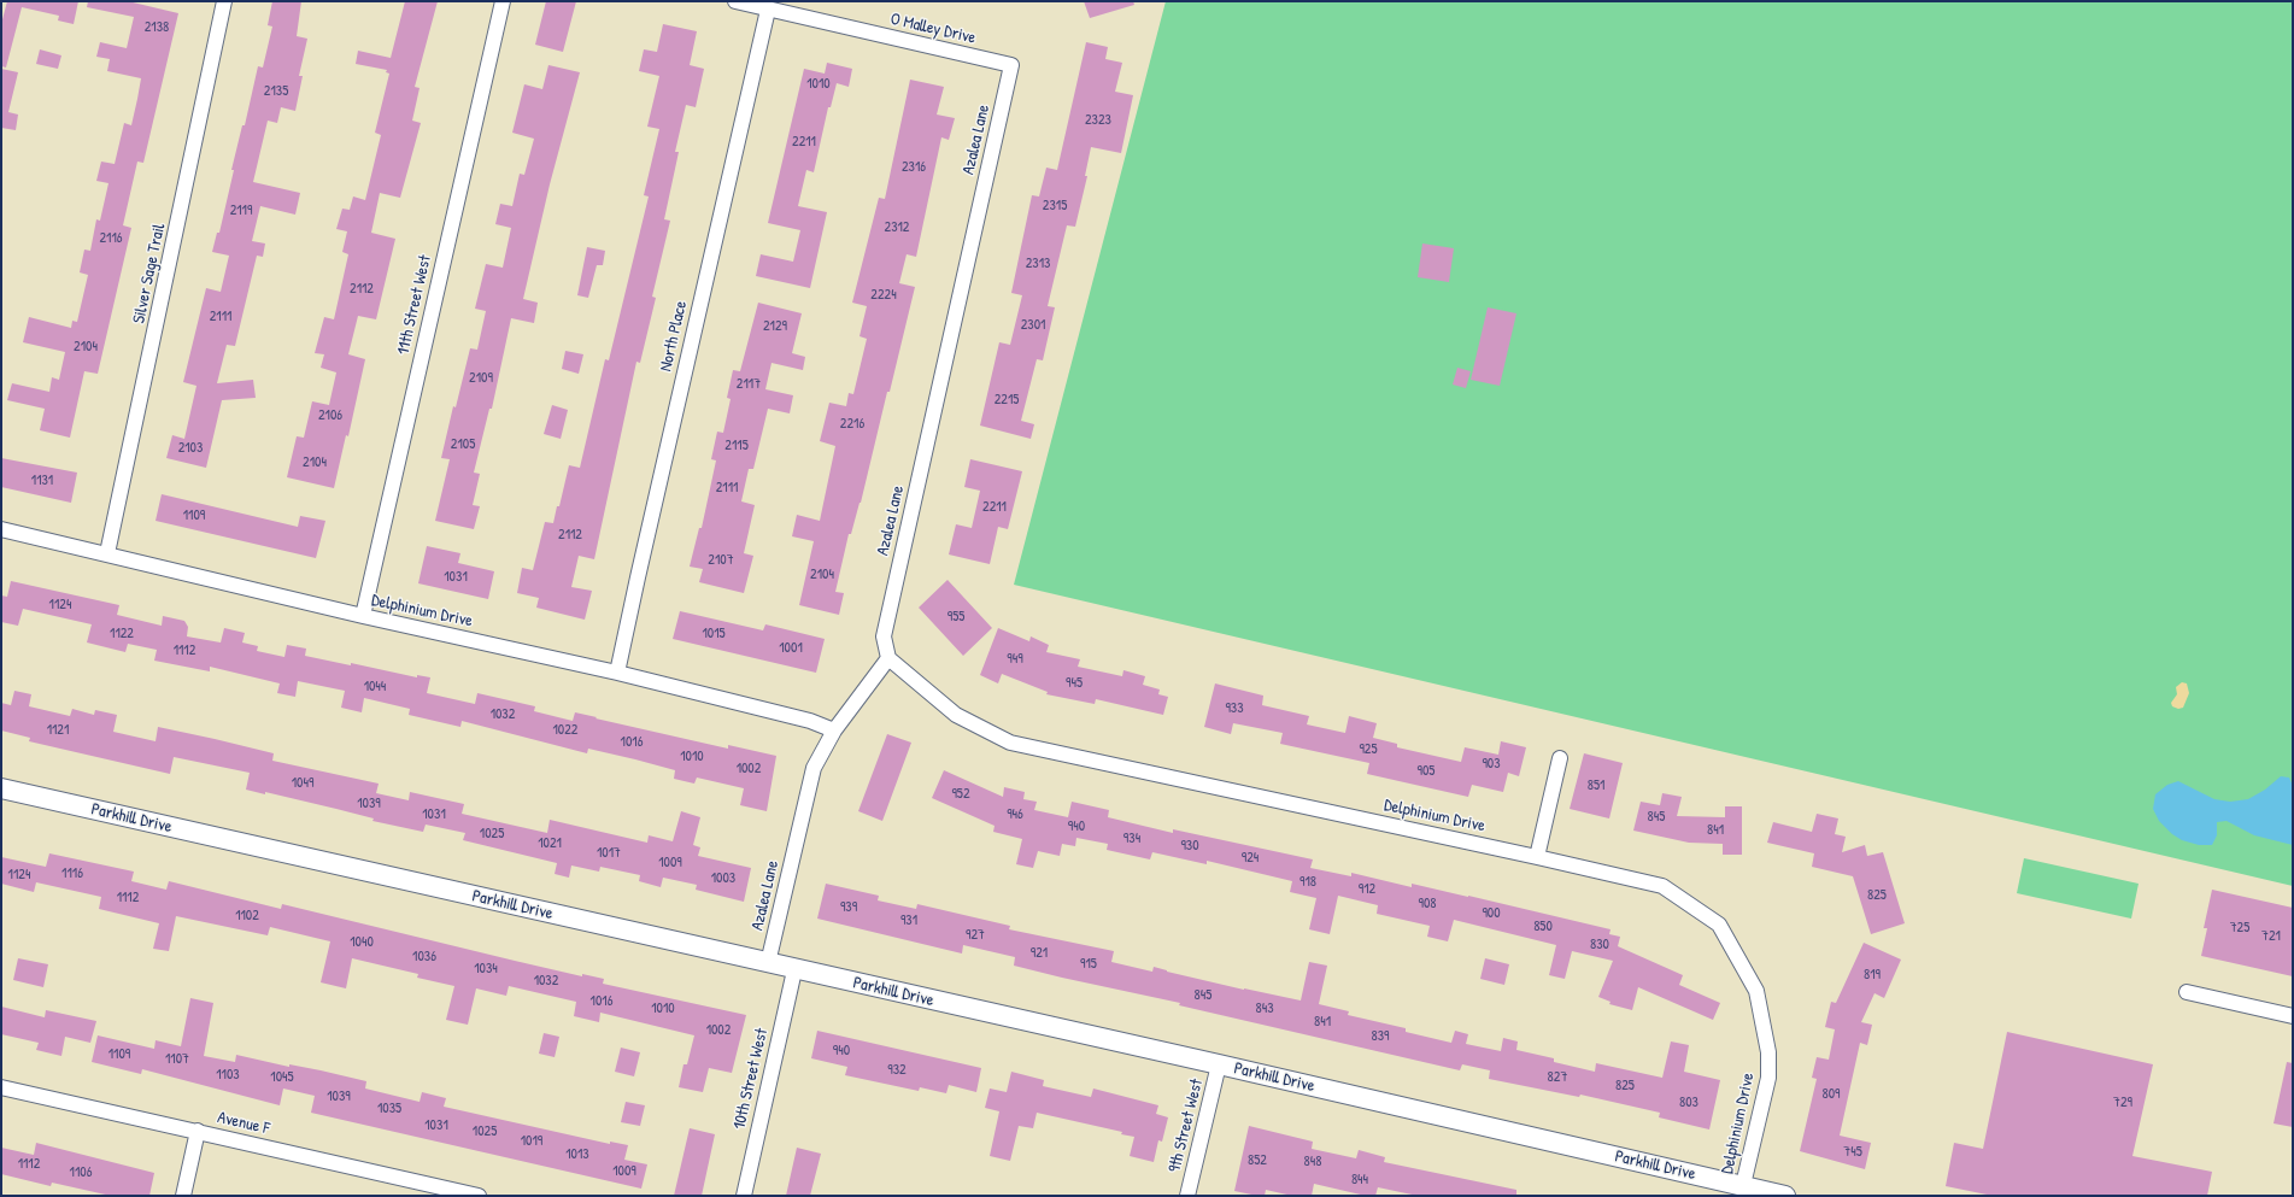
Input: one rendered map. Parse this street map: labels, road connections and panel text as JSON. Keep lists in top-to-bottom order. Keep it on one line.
{"streets":{"street":["O Malley Drive","Azalea Lane","Silver Sage Trail","11th Street West","North Place","Delphinium Drive","Parkhill Drive","10th Street West","Avenue F","9th Street West"]},"crossings":[["O Malley Drive","Azalea Lane"],["O Malley Drive","North Place"],["Azalea Lane","Delphinium Drive"],["Azalea Lane","Parkhill Drive"],["Silver Sage Trail","Delphinium Drive"],["11th Street West","Delphinium Drive"],["North Place","Delphinium Drive"],["Delphinium Drive","Parkhill Drive"],["Parkhill Drive","10th Street West"],["Parkhill Drive","9th Street West"]],"house_numbers":["2138","1010","2135","2323","2211","2316","2315","2119","2312","2116","2313","2112","2224","2111","2301","2129","2104","2109","2117","2215","2106","2216","2105","2115","2103","2104","1131","2111","2211","1109","2112","2107","2104","1031","1124","955","1122","1015","1001","1112","949","945","1044","933","1032","1121","1022","1016","925","1010","903","1002","905","1049","851","952","1039","1031","946","845","940","841","1025","934","1021","930","1017","924","1009","1116","1124","1003","918","912","825","1112","908","939","900","1102","931","850","725","927","721","1040","830","921","1036","915","1034","819","1032","845","1016","1010","843","841","1002","839","940","1109","1107","932","1103","1045","827","825","809","1039","803","729","1035","1031","1025","1019","745","1013","852","848","1112","1009","1106","844"]}
